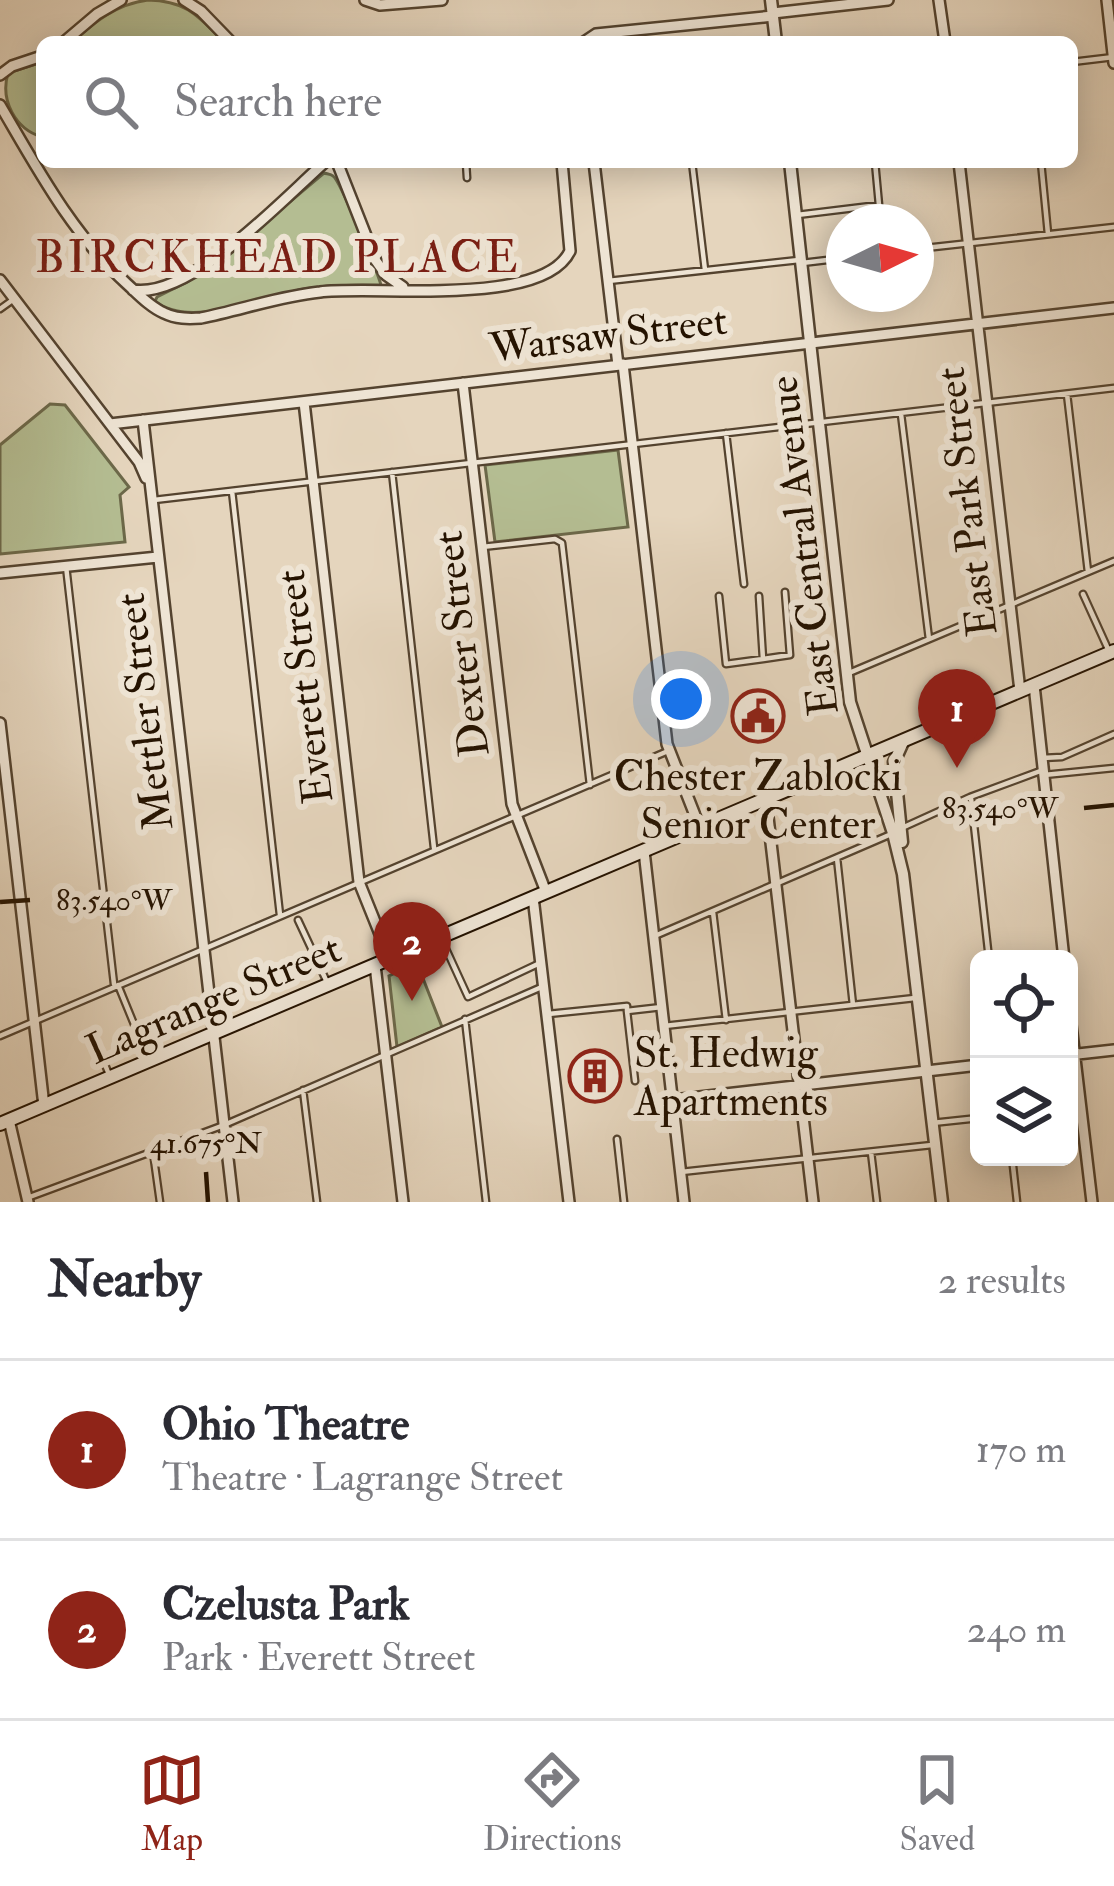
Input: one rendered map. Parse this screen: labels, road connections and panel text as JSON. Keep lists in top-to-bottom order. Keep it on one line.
{"streets":{"main road":["Lagrange Street"],"street":["Warsaw Street","East Park Street","East Central Avenue","Dexter Street","Everett Street","Mettler Street"]},"crossings":[["Warsaw Street","East Park Street"],["Warsaw Street","East Central Avenue"],["Warsaw Street","Dexter Street"],["Warsaw Street","Everett Street"],["Warsaw Street","Mettler Street"],["East Park Street","Lagrange Street"],["East Central Avenue","Lagrange Street"],["Dexter Street","Lagrange Street"],["Everett Street","Lagrange Street"],["Mettler Street","Lagrange Street"]],"districts":["BIRCKHEAD PLACE"],"places":{"public building":["Chester Zablocki Senior Center"],"building":["St. Hedwig Apartments"]},"north":"right","page":{"search":"Search here","pins":["1","2"],"heading":["Nearby","2 results"],"list":[{"mark":"1","name":"Ohio Theatre","note":"Theatre · Lagrange Street","value":"170 m"},{"mark":"2","name":"Czelusta Park","note":"Park · Everett Street","value":"240 m"}],"nav":["Map","Directions","Saved"]},"coordinates":["83.540°W","41.675°N"]}
